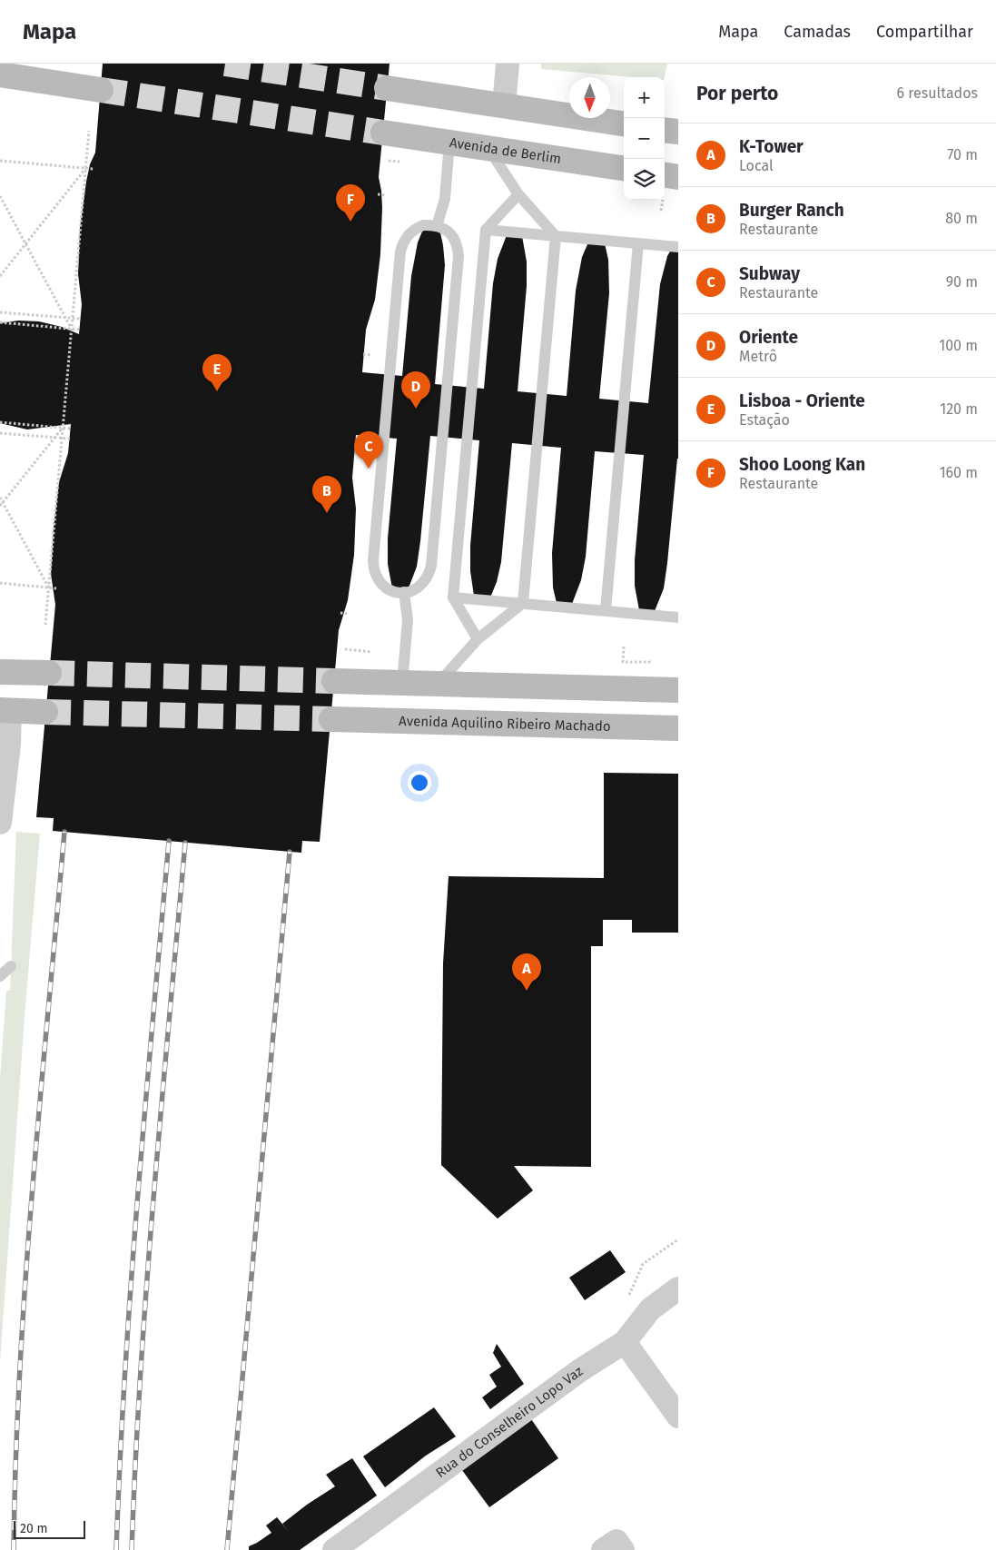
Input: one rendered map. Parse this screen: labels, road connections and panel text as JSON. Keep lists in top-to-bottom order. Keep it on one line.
{"streets":{"main road":["Avenida de Berlim","Avenida Aquilino Ribeiro Machado"],"street":["Rua do Conselheiro Lopo Vaz"]},"scale_bar":"20 m","north":"bottom","page":{"header":"Mapa","nav":["Mapa","Camadas","Compartilhar"],"heading":["Por perto","6 resultados"],"map_buttons":["+","−"],"list":[{"mark":"A","name":"K-Tower","note":"Local","value":"70 m"},{"mark":"B","name":"Burger Ranch","note":"Restaurante","value":"80 m"},{"mark":"C","name":"Subway","note":"Restaurante","value":"90 m"},{"mark":"D","name":"Oriente","note":"Metrô","value":"100 m"},{"mark":"E","name":"Lisboa - Oriente","note":"Estação","value":"120 m"},{"mark":"F","name":"Shoo Loong Kan","note":"Restaurante","value":"160 m"}],"pins":["F","E","D","C","B","A"],"scale":"20 m"}}
